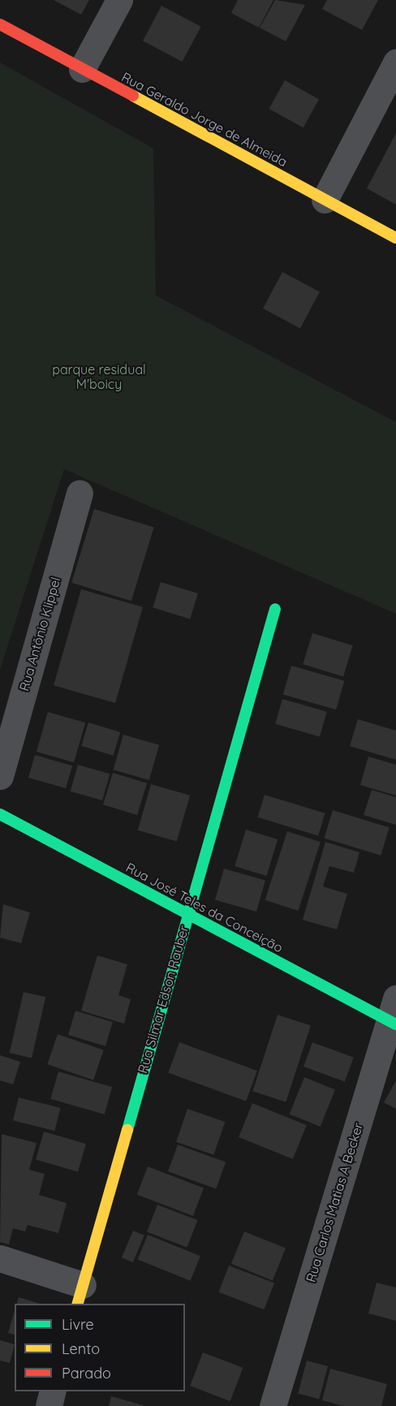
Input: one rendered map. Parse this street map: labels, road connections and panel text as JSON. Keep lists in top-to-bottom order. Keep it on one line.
{"streets":{"street":["Rua Geraldo Jorge de Almeida","Rua Antônio Klippel","Rua José Teles da Conceição","Rua Silmar Edson Rauber","Rua Carlos Matias A Becker"]},"crossings":[["Rua José Teles da Conceição","Rua Silmar Edson Rauber"],["Rua José Teles da Conceição","Rua Carlos Matias A Becker"]],"parks":["parque residual M'boicy"],"legend":["Livre","Lento","Parado"]}
